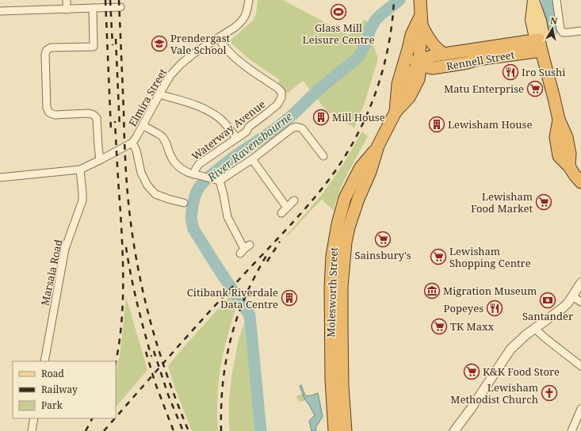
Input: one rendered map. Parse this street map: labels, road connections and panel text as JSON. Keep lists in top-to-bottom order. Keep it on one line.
{"streets":{"highway":["Rennell Street","Molesworth Street"],"street":["Elmira Street","Waterway Avenue","Marsala Road"]},"crossings":[["Rennell Street","Molesworth Street"],["Elmira Street","Waterway Avenue"],["Elmira Street","Marsala Road"]],"water":["River Ravensbourne"],"places":{"sports":["Glass Mill Leisure Centre"],"school or university":["Prendergast Vale School"],"restaurant":["Iro Sushi","Popeyes"],"supermarket":["Matu Enterprise","Lewisham Food Market","Sainsbury's","Lewisham Shopping Centre","TK Maxx","K&K Food Store"],"building":["Mill House","Lewisham House","Citibank Riverdale Data Centre"],"museum":["Migration Museum"],"bank":["Santander"],"church":["Lewisham Methodist Church"]},"legend":["Road","Railway","Park"],"north":"top"}
